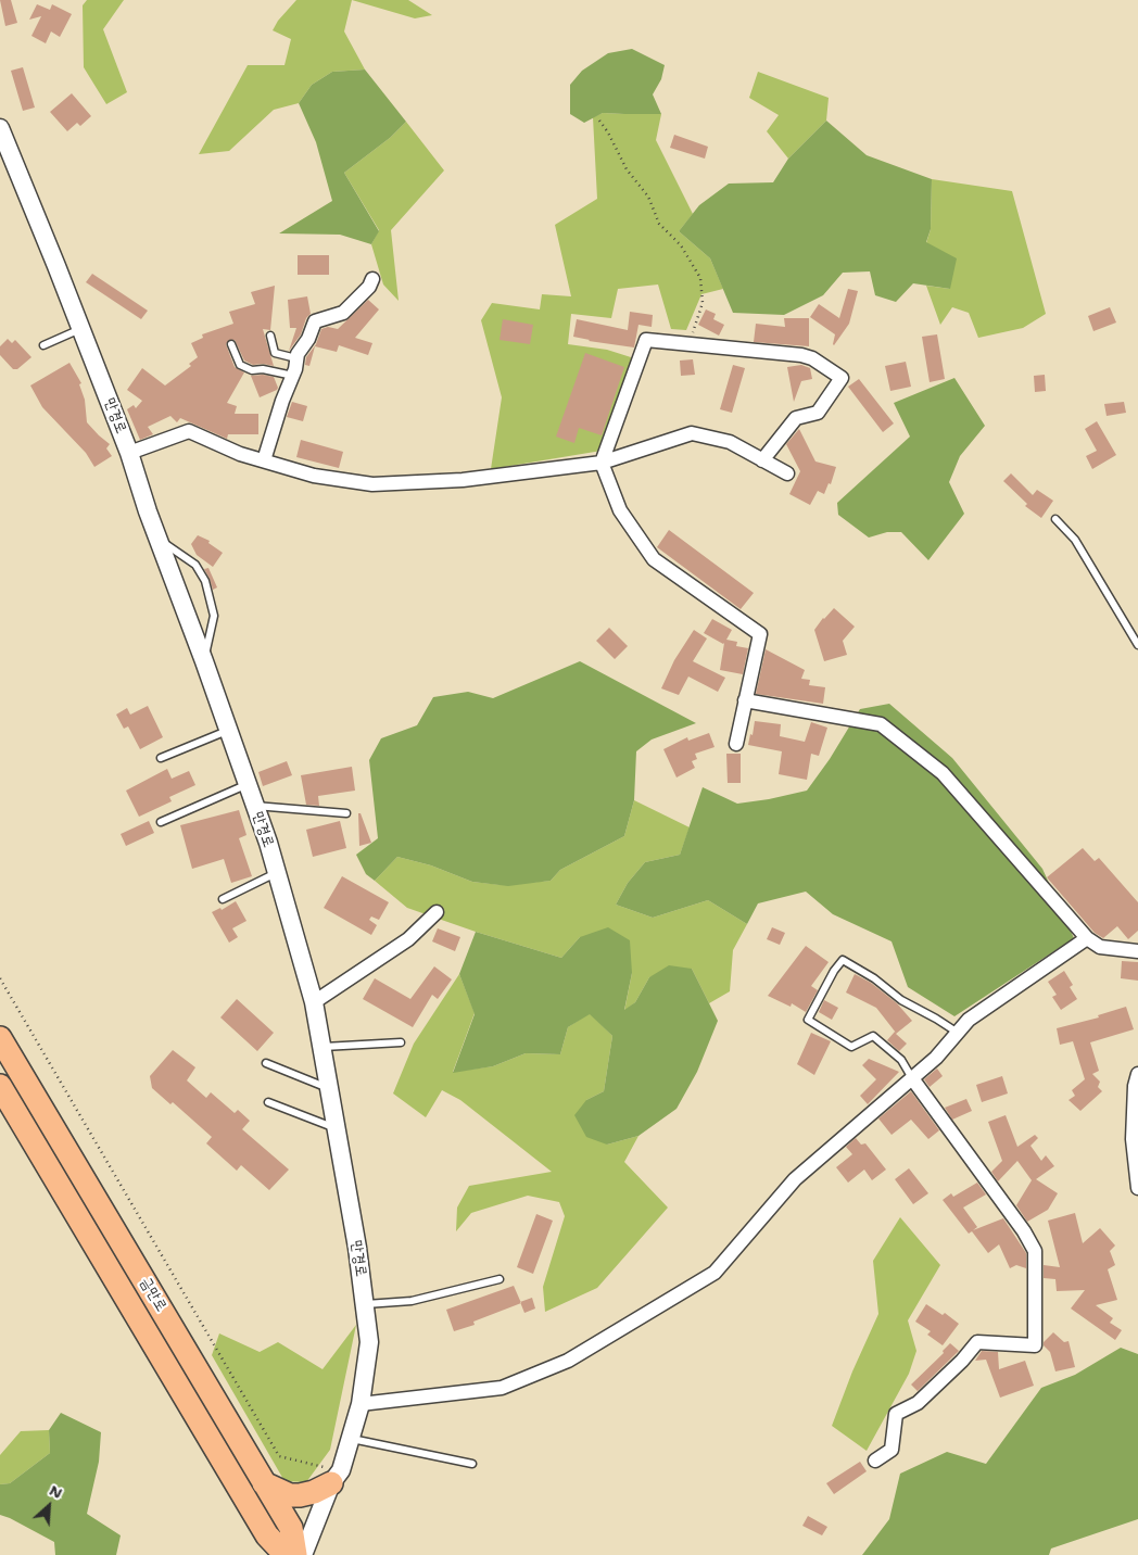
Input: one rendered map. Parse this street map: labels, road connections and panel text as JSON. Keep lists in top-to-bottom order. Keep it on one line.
{"streets":{"highway":["금만로"],"street":["만경로"]},"north":"top right"}
